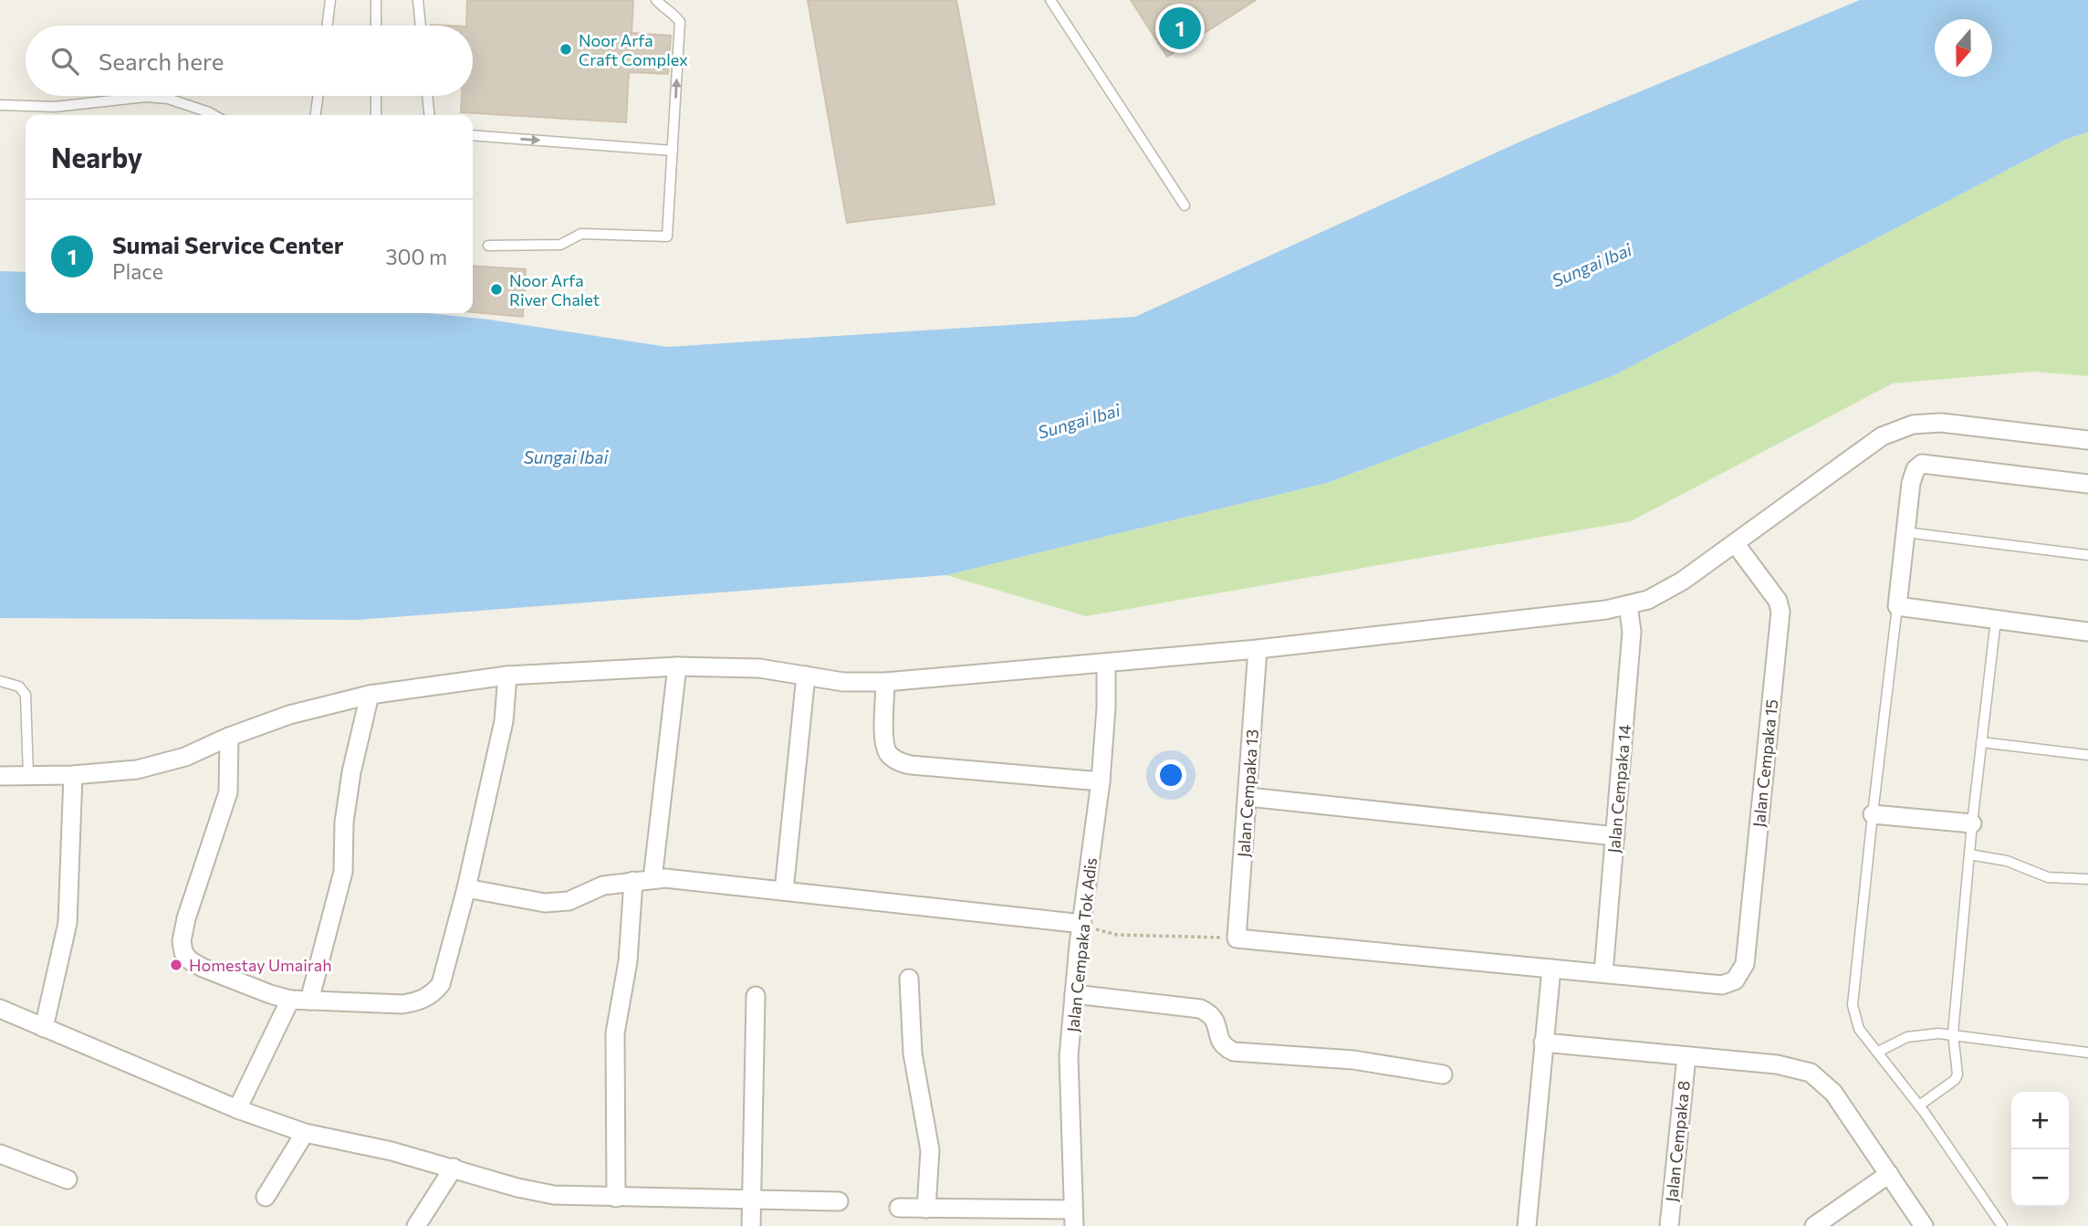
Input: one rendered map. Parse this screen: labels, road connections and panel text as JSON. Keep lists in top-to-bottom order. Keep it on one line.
{"streets":{"street":["Jalan Cempaka 15","Jalan Cempaka 14","Jalan Cempaka 13","Jalan Cempaka Tok Adis","Jalan Cempaka 8"]},"crossings":[["Jalan Cempaka 15","Jalan Cempaka 14"]],"water":["Sungai Ibai"],"places":["Noor Arfa Craft Complex","Noor Arfa River Chalet","Homestay Umairah"],"north":"bottom","page":{"pins":"1","search":"Search here","heading":"Nearby","list":[{"mark":"1","name":"Sumai Service Center","note":"Place","value":"300 m"}],"map_buttons":["+","−"]}}
